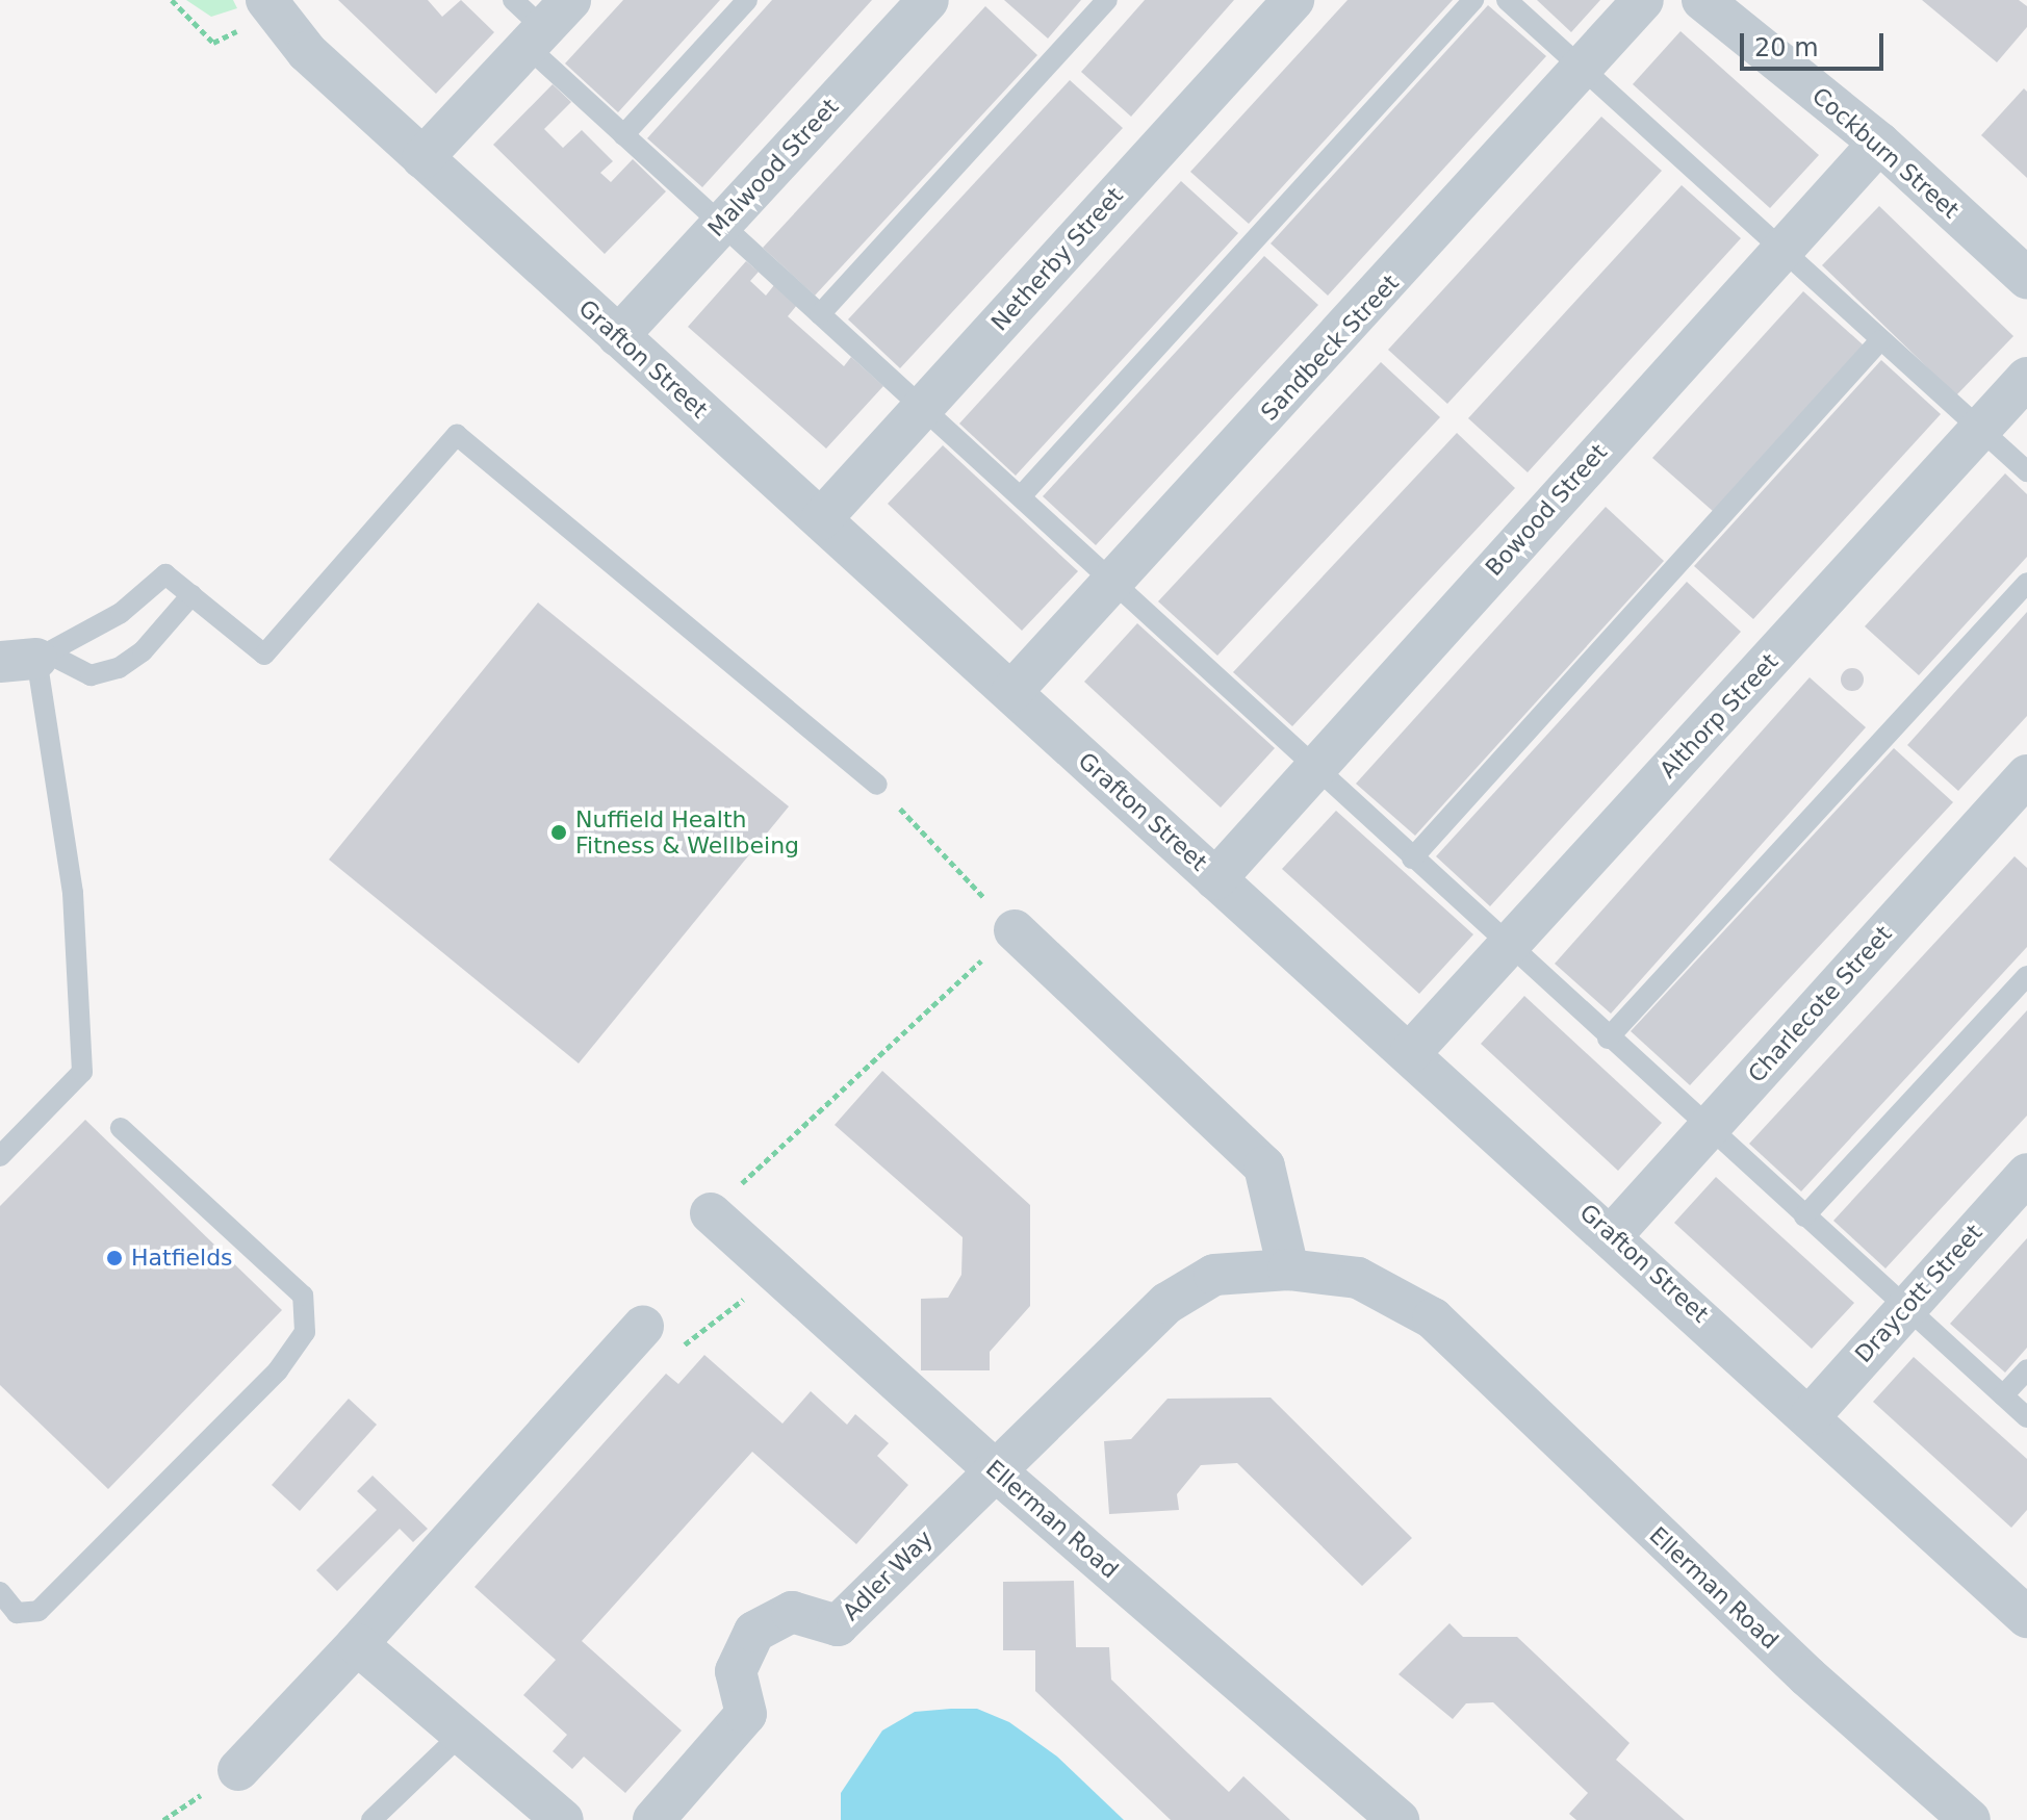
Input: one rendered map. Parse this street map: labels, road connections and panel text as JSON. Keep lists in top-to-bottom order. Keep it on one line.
{"streets":{"street":["Cockburn Street","Malwood Street","Netherby Street","Sandbeck Street","Grafton Street","Bowood Street","Althorp Street","Charlecote Street","Draycott Street","Ellerman Road","Adler Way"]},"crossings":[["Cockburn Street","Bowood Street"],["Malwood Street","Grafton Street"],["Netherby Street","Grafton Street"],["Sandbeck Street","Grafton Street"],["Grafton Street","Bowood Street"],["Grafton Street","Althorp Street"],["Grafton Street","Charlecote Street"],["Grafton Street","Draycott Street"],["Ellerman Road","Adler Way"]],"places":["Nuffield Health Fitness & Wellbeing","Hatfields"],"scale_bar":"20 m"}
